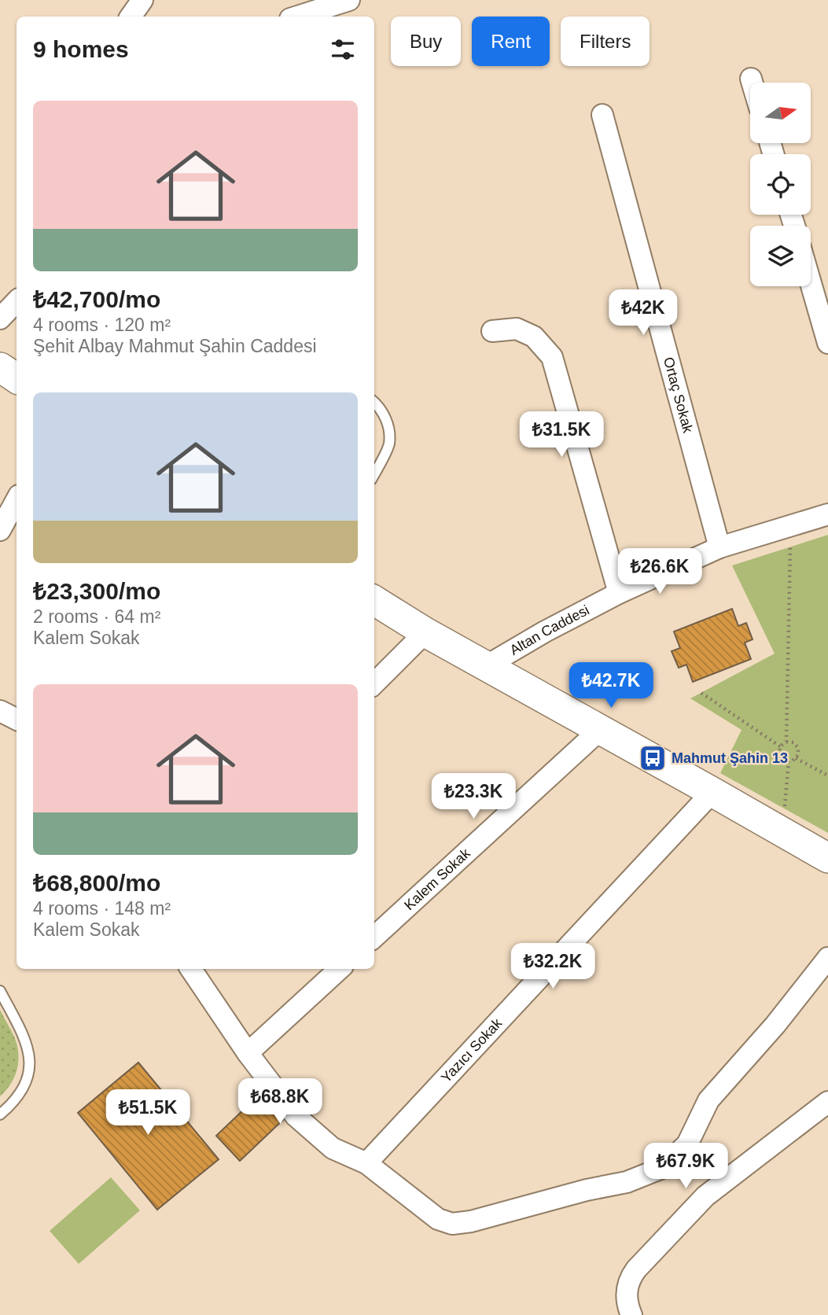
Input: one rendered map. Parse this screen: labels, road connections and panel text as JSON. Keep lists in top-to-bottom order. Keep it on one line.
{"streets":{"street":["Ortaç Sokak","Altan Caddesi","Kalem Sokak","Yazıcı Sokak"]},"crossings":[["Ortaç Sokak","Altan Caddesi"]],"places":{"bus stop":["Mahmut Şahin 13"]},"north":"right","page":{"chip":["Buy","Rent","Filters"],"heading":"9 homes","list":[{"name":"₺42,700/mo","note":"4 rooms · 120 m² · Şehit Albay Mahmut Şahin Caddesi"},{"name":"₺23,300/mo","note":"2 rooms · 64 m² · Kalem Sokak"},{"name":"₺68,800/mo","note":"4 rooms · 148 m² · Kalem Sokak"}],"price":["₺42K","₺31.5K","₺26.6K","₺42.7K","₺23.3K","₺32.2K","₺68.8K","₺51.5K","₺67.9K"]}}
